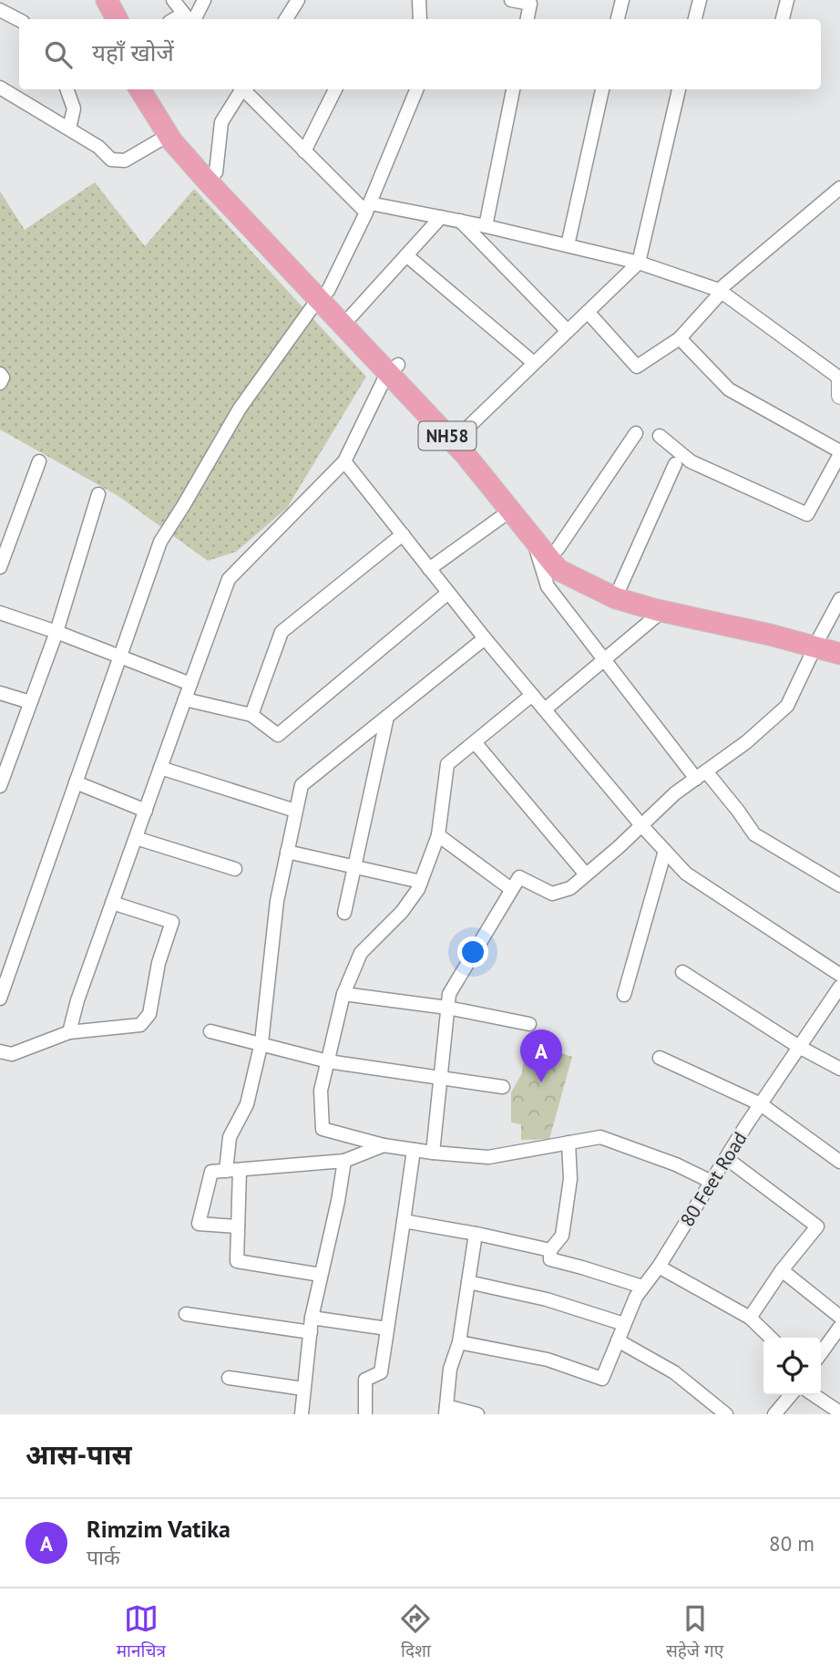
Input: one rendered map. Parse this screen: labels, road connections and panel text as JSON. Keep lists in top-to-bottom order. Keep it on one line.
{"streets":{"highway":["NH58"],"street":["80 Feet Road"]},"page":{"search":"यहाँ खोजें","pins":"A","heading":"आस-पास","list":[{"mark":"A","name":"Rimzim Vatika","note":"पार्क","value":"80 m"}],"nav":["मानचित्र","दिशा","सहेजे गए"]}}
